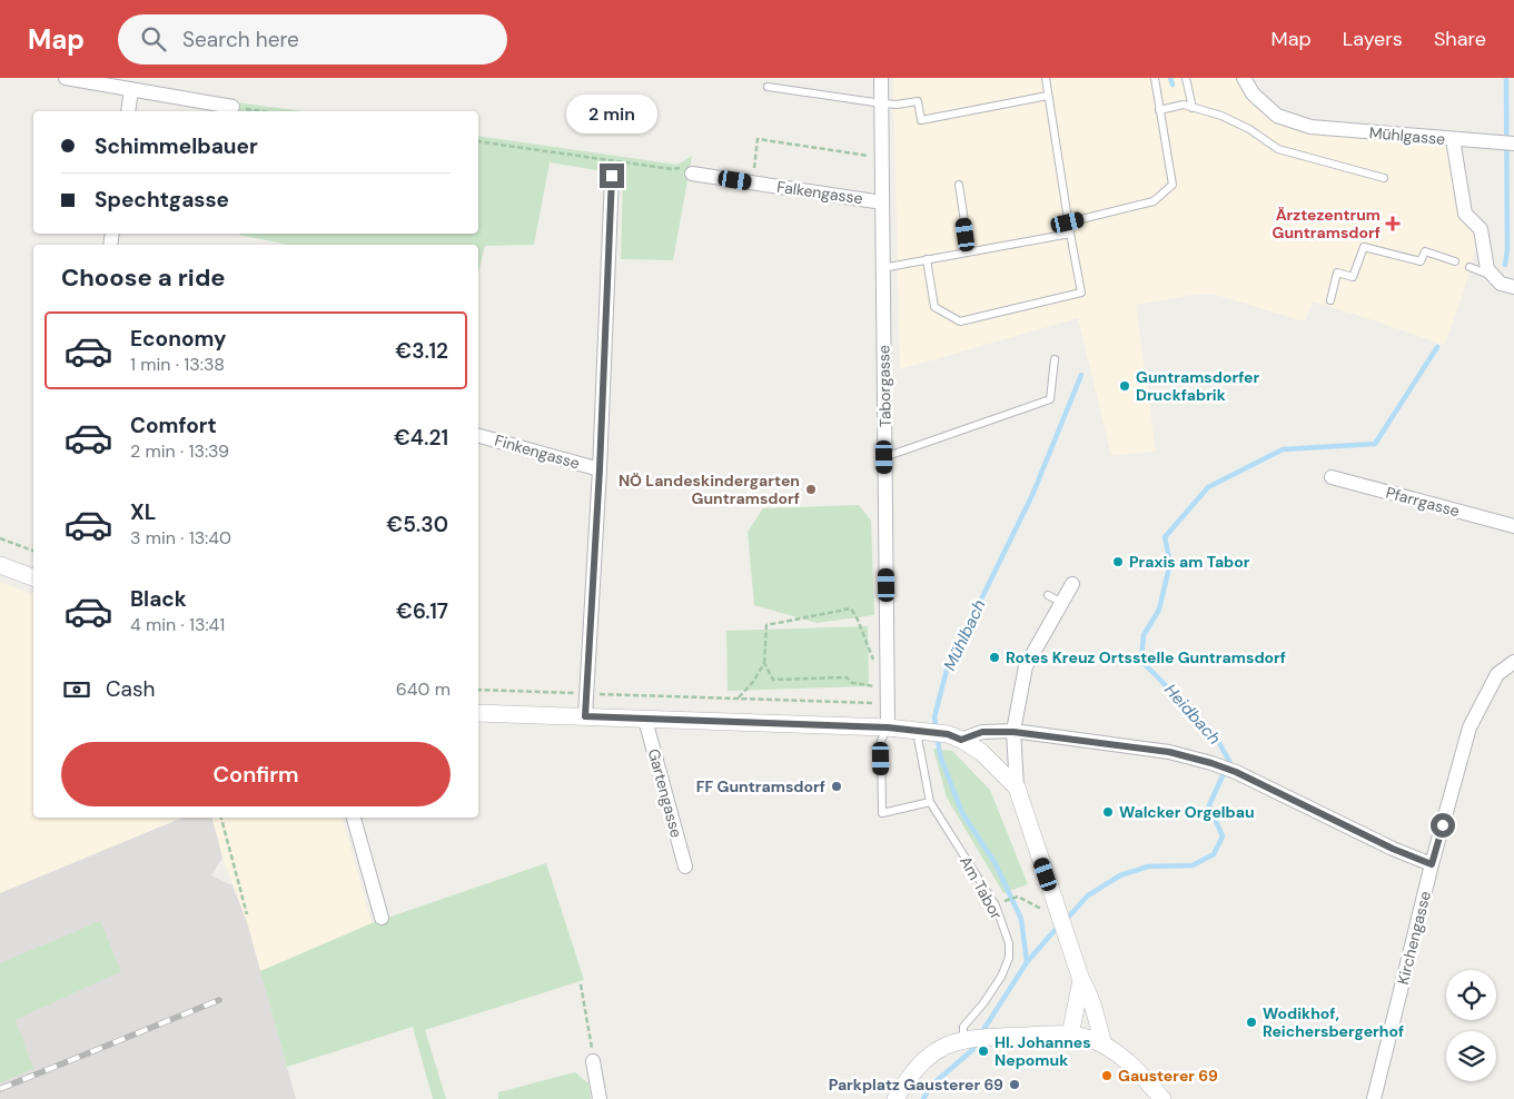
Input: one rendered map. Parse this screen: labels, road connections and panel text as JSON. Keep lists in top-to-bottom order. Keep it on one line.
{"streets":{"street":["Mühlgasse","Falkengasse","Taborgasse","Finkengasse","Pfarrgasse","Gartengasse","Kirchengasse"],"lane":["Am Tabor"]},"crossings":[["Falkengasse","Taborgasse"]],"water":["Mühlbach","Heidbach"],"places":{"health":["Ärztezentrum Guntramsdorf"],"other":["Guntramsdorfer Druckfabrik","NÖ Landeskindergarten Guntramsdorf","Praxis am Tabor","Rotes Kreuz Ortsstelle Guntramsdorf","FF Guntramsdorf","Walcker Orgelbau","Wodikhof, Reichersbergerhof","Hl. Johannes Nepomuk","Gausterer 69","Parkplatz Gausterer 69"]},"page":{"header":"Map","search":"Search here","nav":["Map","Layers","Share"],"bubble":"2 min","banner":["Schimmelbauer","Spechtgasse"],"heading":"Choose a ride","list":[{"name":"Economy","note":"1 min · 13:38","value":"€3.12"},{"name":"Comfort","note":"2 min · 13:39","value":"€4.21"},{"name":"XL","note":"3 min · 13:40","value":"€5.30"},{"name":"Black","note":"4 min · 13:41","value":"€6.17"}],"pay":["Cash","640 m"],"buttons":"Confirm"}}
